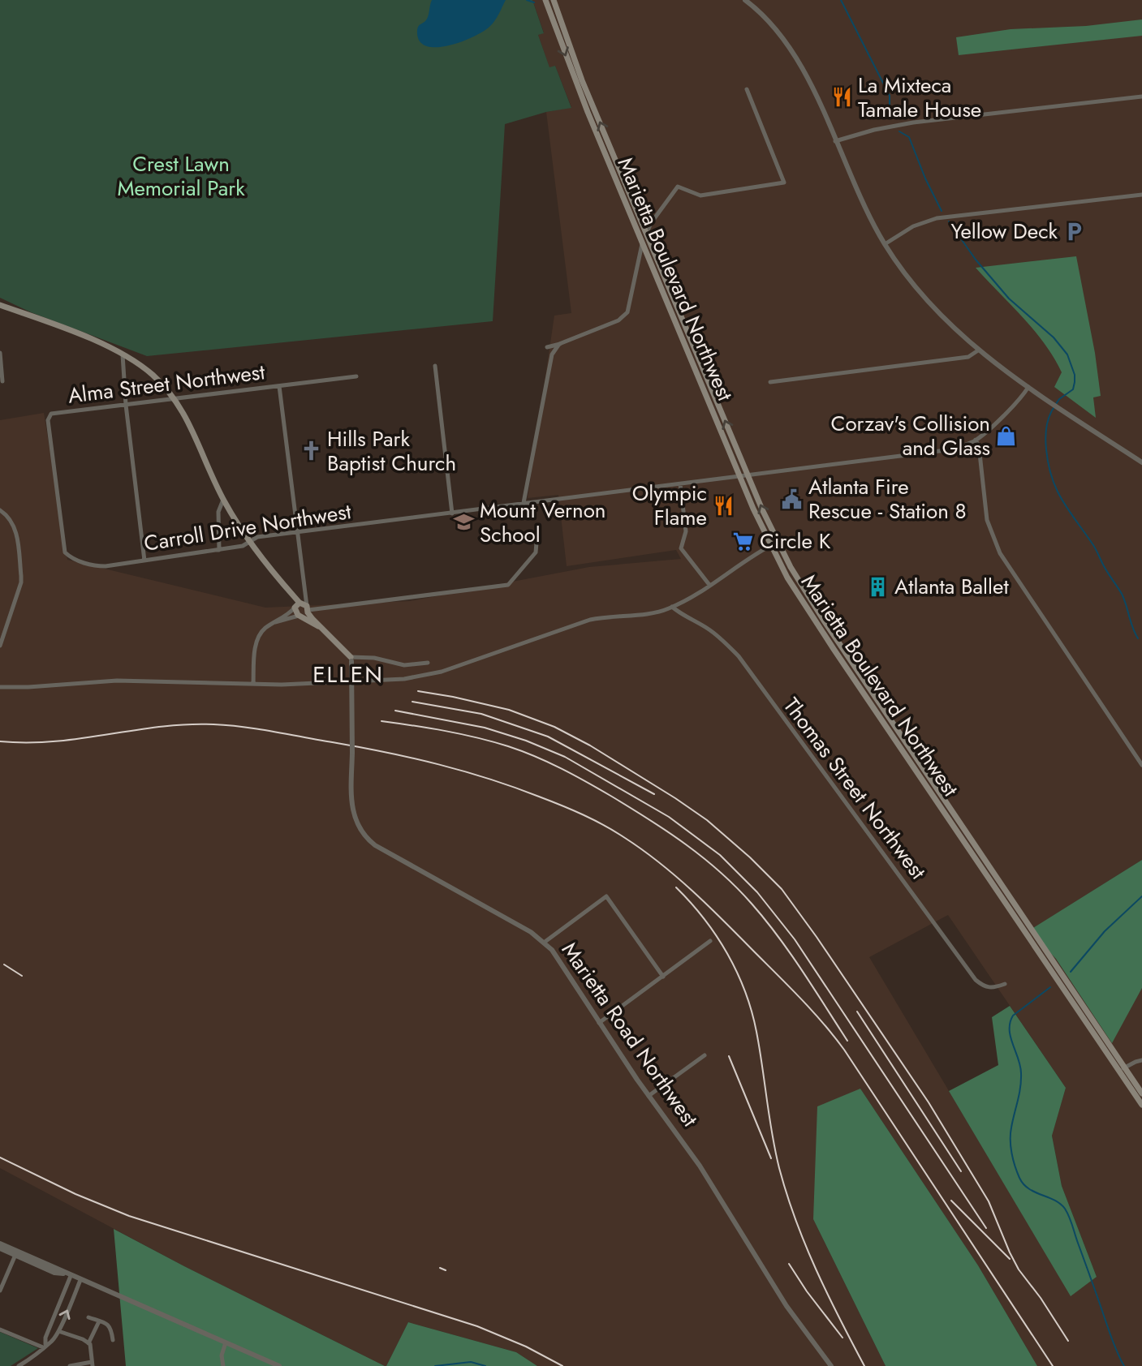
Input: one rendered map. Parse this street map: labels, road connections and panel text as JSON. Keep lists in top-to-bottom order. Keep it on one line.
{"streets":{"main road":["Marietta Boulevard Northwest"],"street":["Alma Street Northwest","Carroll Drive Northwest","Thomas Street Northwest","Marietta Road Northwest"]},"crossings":[["Marietta Boulevard Northwest","Carroll Drive Northwest"],["Alma Street Northwest","Carroll Drive Northwest"]],"districts":["ELLEN"],"parks":["Crest Lawn Memorial Park"],"places":{"restaurant":["La Mixteca Tamale House","Olympic Flame"],"parking":["Yellow Deck"],"shop":["Corzav's Collision and Glass"],"church":["Hills Park Baptist Church"],"public building":["Atlanta Fire Rescue - Station 8"],"school or university":["Mount Vernon School"],"supermarket":["Circle K"],"building":["Atlanta Ballet"]}}
